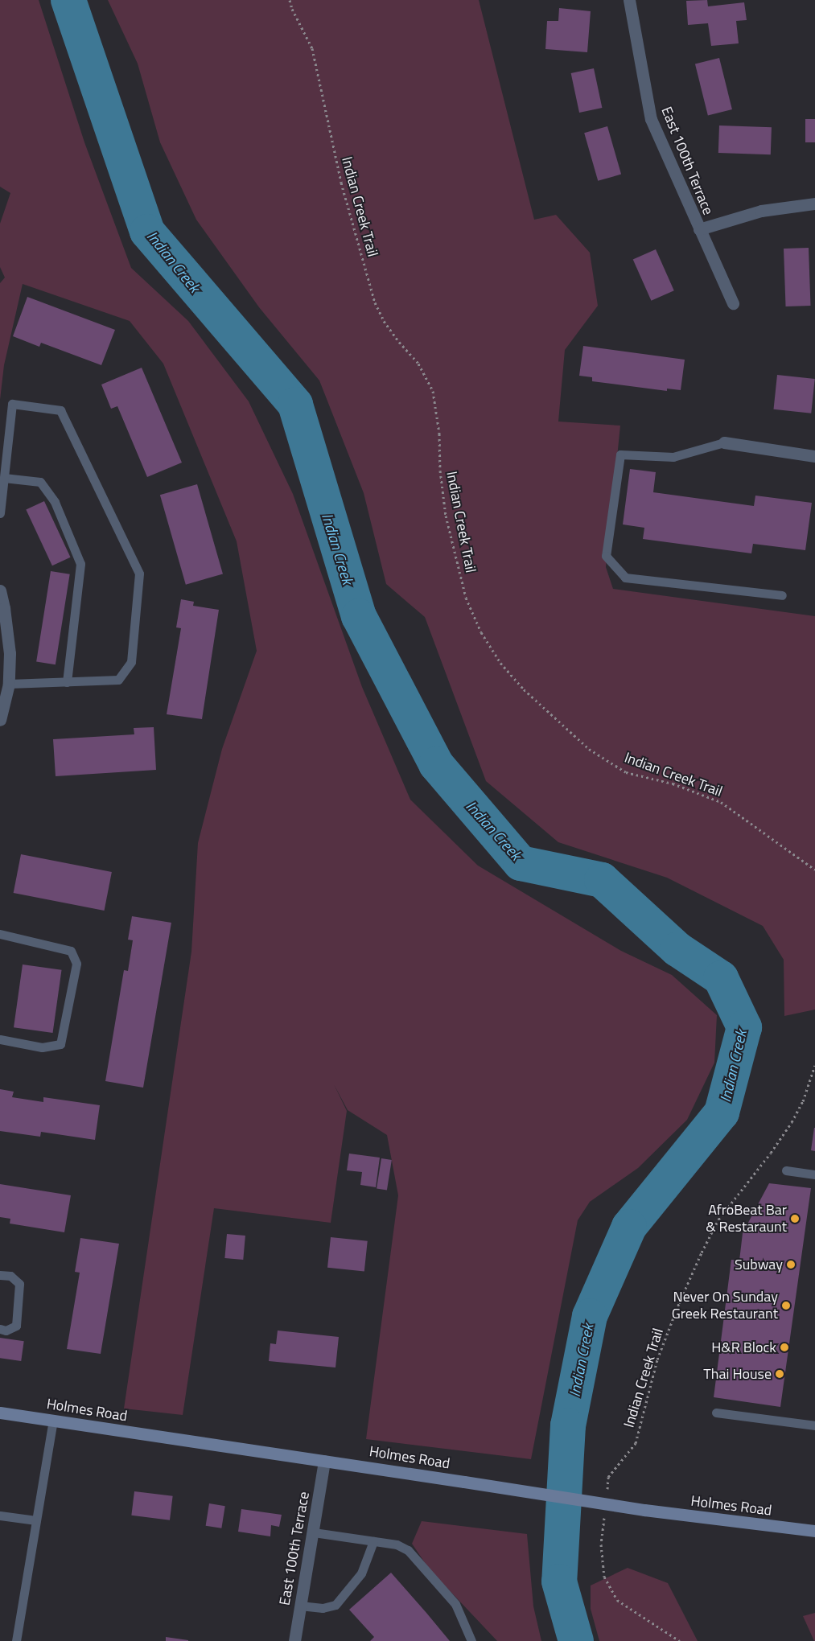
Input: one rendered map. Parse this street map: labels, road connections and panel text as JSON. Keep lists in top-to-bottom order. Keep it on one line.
{"streets":{"main road":["Holmes Road"],"street":["East 100th Terrace"],"path":["Indian Creek Trail"]},"crossings":[["East 100th Terrace","Holmes Road"]],"water":["Indian Creek"],"places":["AfroBeat Bar & Restaraunt","Subway","Never On Sunday Greek Restaurant","H&R Block","Thai House"]}
